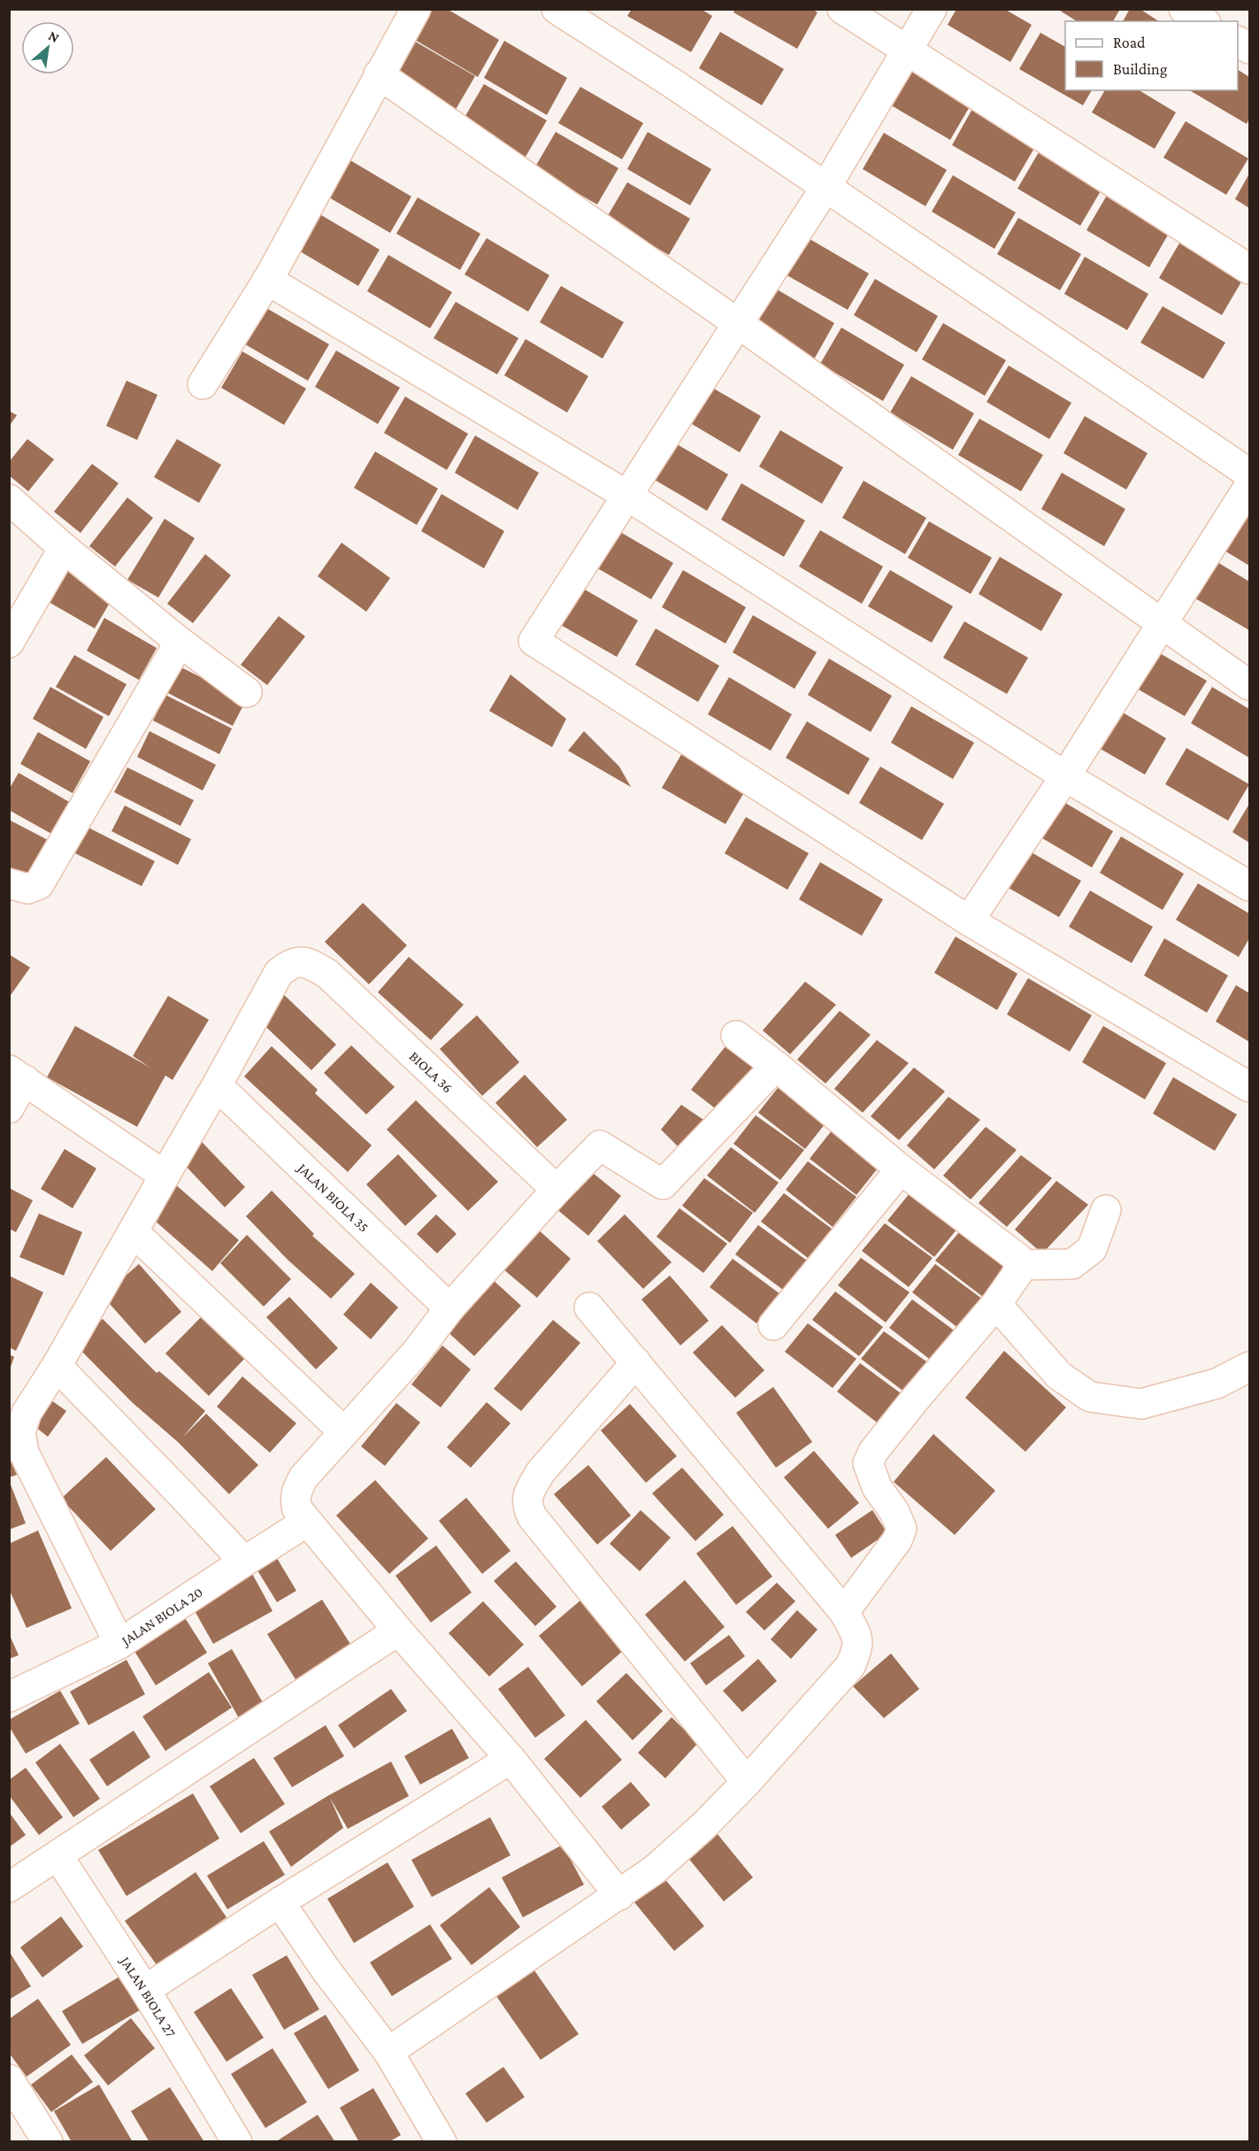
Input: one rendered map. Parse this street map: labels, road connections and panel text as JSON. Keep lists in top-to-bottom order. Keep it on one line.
{"streets":{"street":["BIOLA 36","JALAN BIOLA 35","JALAN BIOLA 20","JALAN BIOLA 27"]},"crossings":[["BIOLA 36","JALAN BIOLA 35"]],"legend":["Road","Building"],"north":"top right"}
